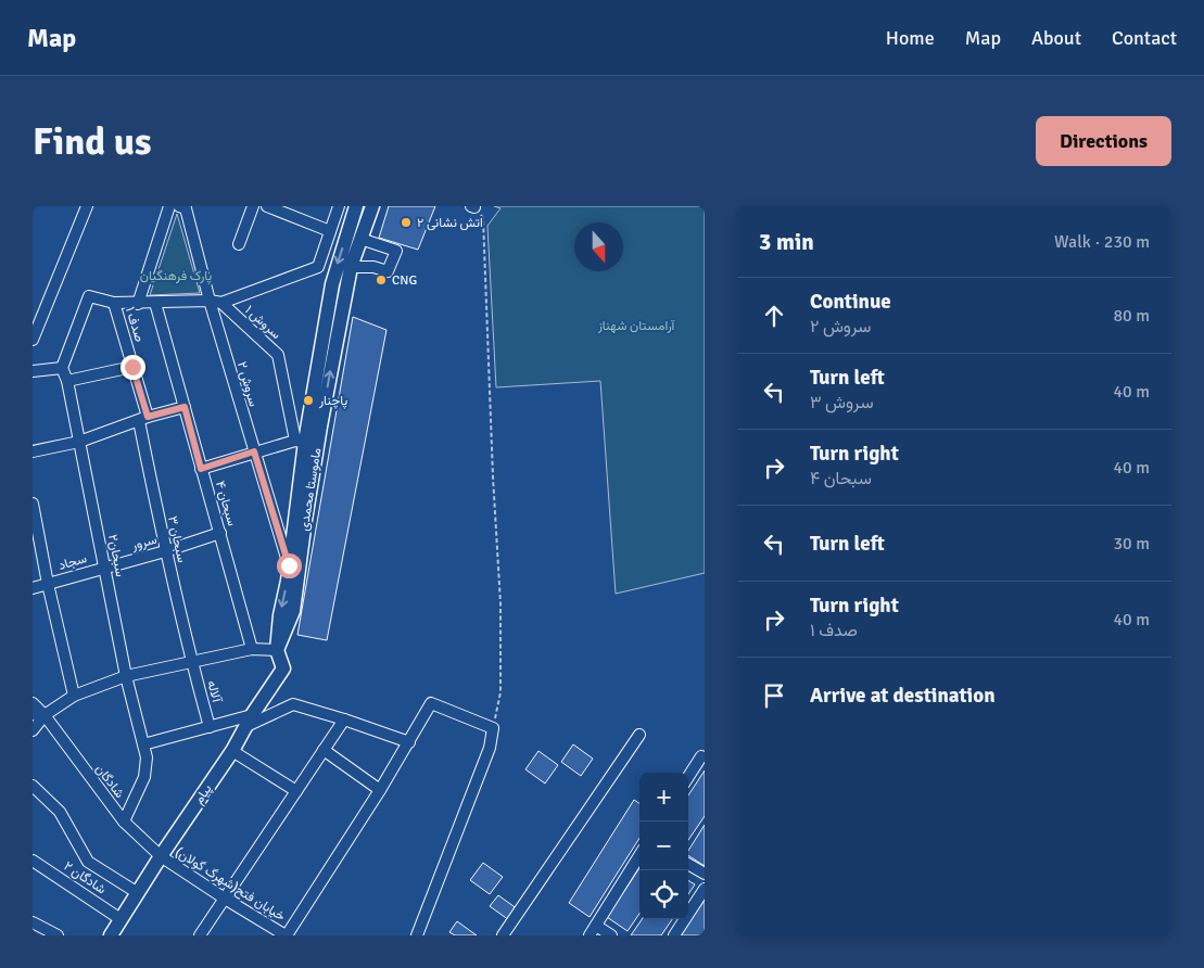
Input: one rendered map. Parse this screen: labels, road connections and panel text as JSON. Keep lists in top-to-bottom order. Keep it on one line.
{"streets":{"main road":["ماموستا محمدی","پیام"],"street":["سروش ۱","صدف ۱","سروش ۲","سبحان ۴","سبحان ۳","سرور","سبحان۲","سجاد","آلاله","شادگان","شادگان ۲","خیابان فتح(شهرگ گولان)"]},"crossings":[["سروش ۱","ماموستا محمدی"],["صدف ۱","سبحان ۳"],["سروش ۲","ماموستا محمدی"],["ماموستا محمدی","پیام"],["سبحان ۴","سرور"],["سبحان ۳","سرور"],["سبحان ۳","آلاله"],["سرور","سبحان۲"],["سرور","سجاد"],["سبحان۲","سجاد"],["سبحان۲","شادگان"],["شادگان","پیام"],["شادگان","خیابان فتح(شهرگ گولان)"],["پیام","شادگان ۲"],["پیام","خیابان فتح(شهرگ گولان)"]],"parks":["پارک فرهنگیان","آرامستان شهناز"],"places":["اتش نشانی ۲","CNG","پاچنار"],"north":"bottom","page":{"header":"Map","nav":["Home","Map","About","Contact"],"buttons":"Directions","title":"Find us","heading":["3 min","Walk · 230 m"],"list":[["Continue","سروش ۲","80 m"],["Turn left","سروش ۳","40 m"],["Turn right","سبحان ۴","40 m"],["Turn left","30 m"],["Turn right","صدف ۱","40 m"],"Arrive at destination"],"map_buttons":["+","−"]}}
